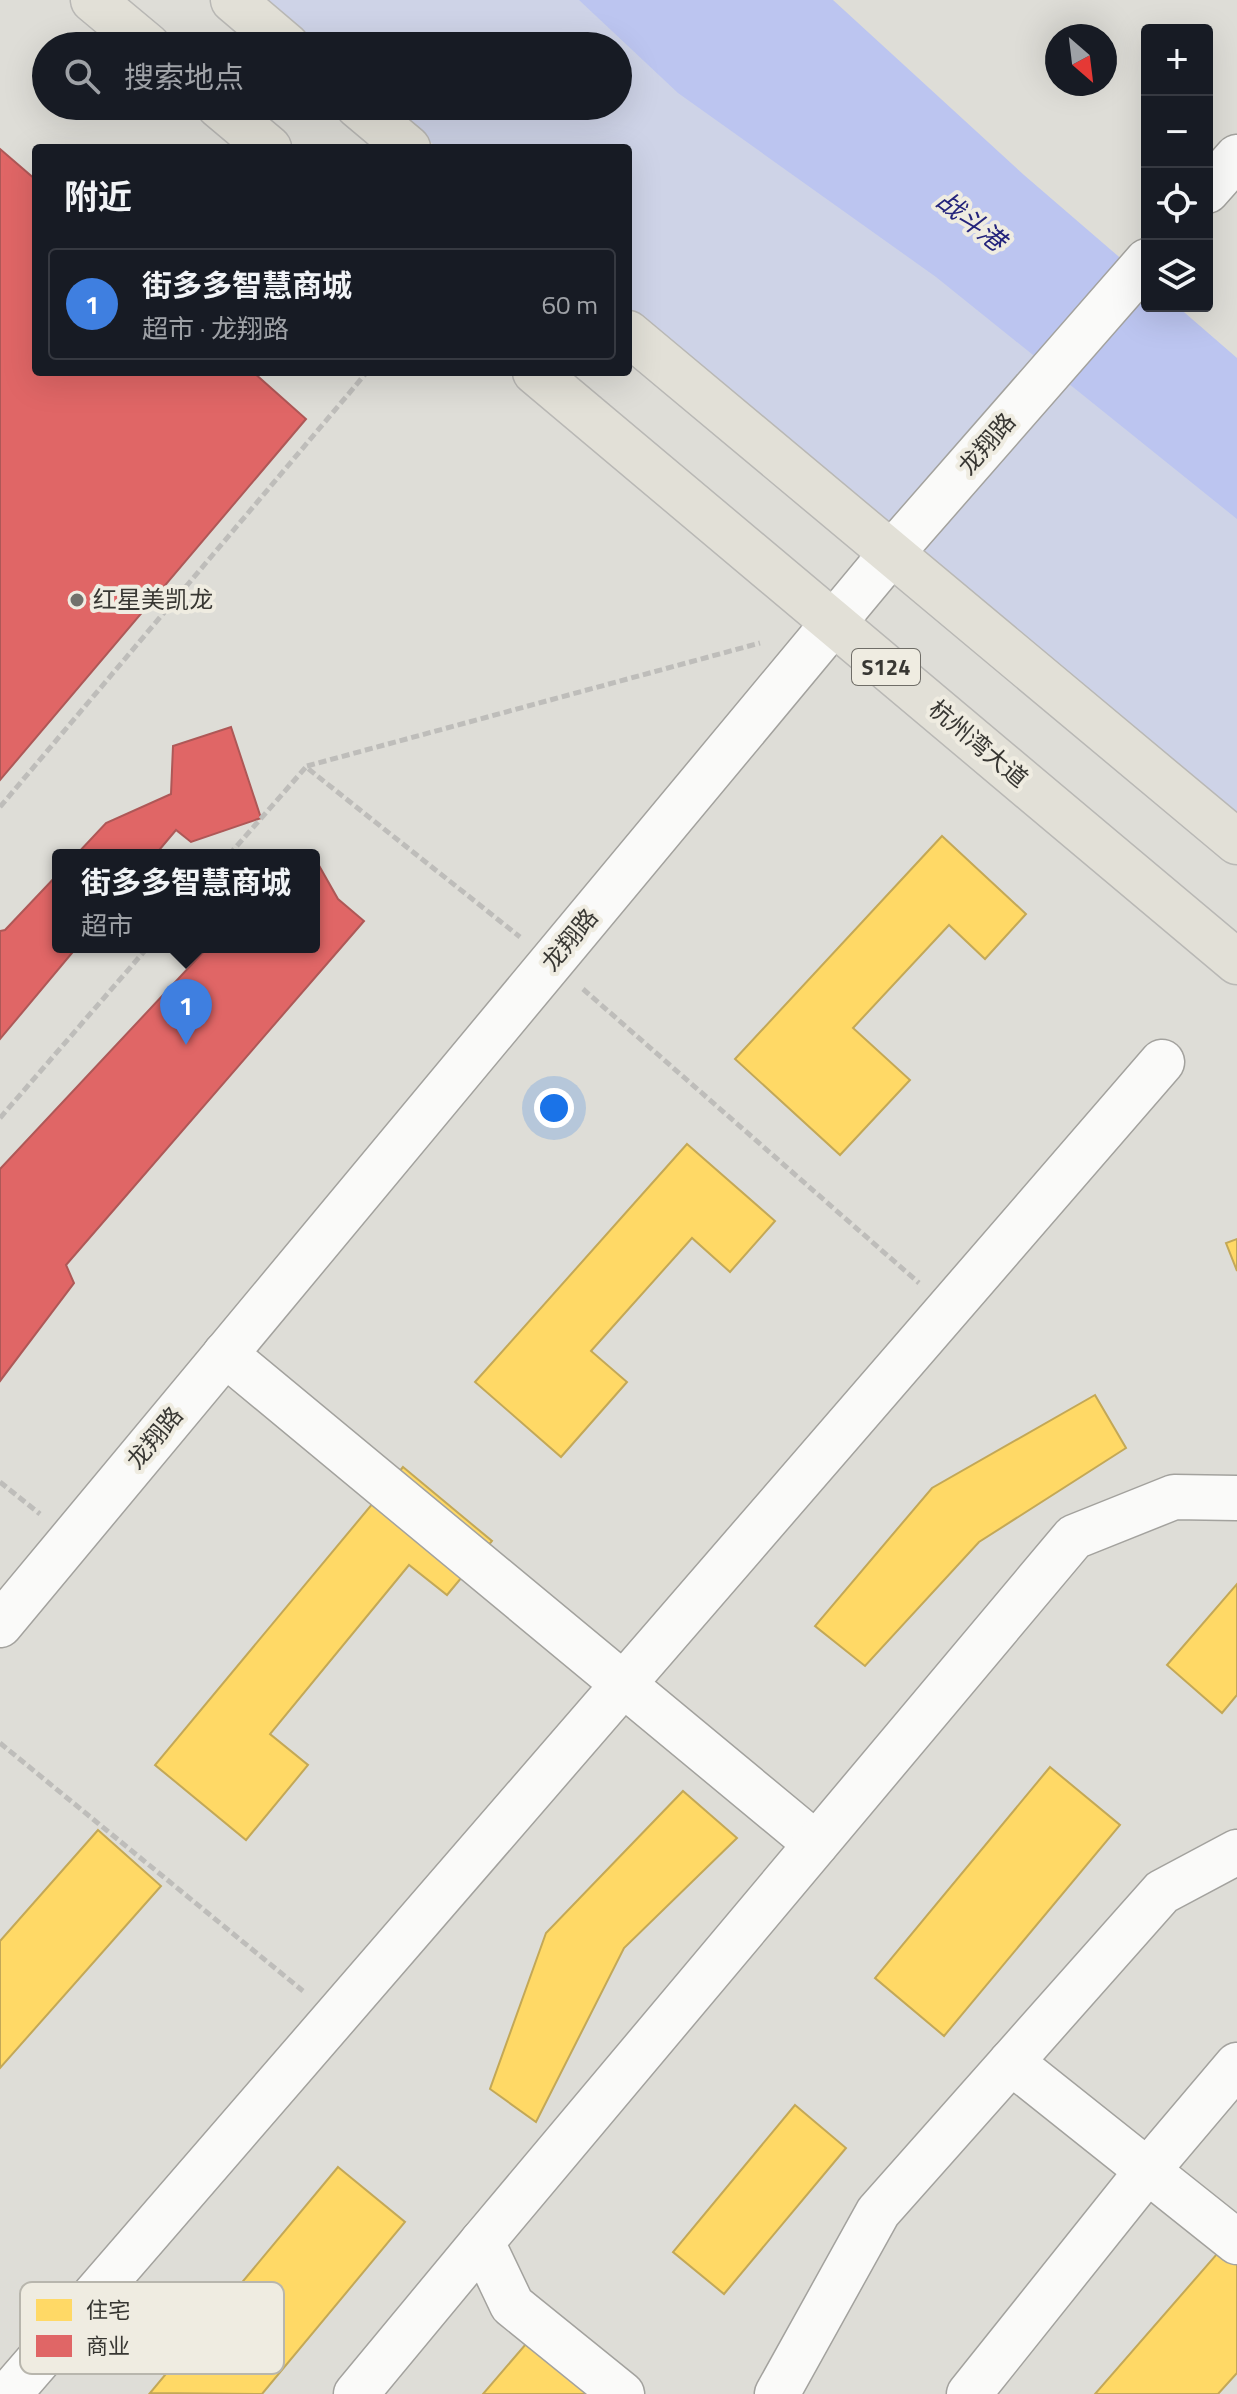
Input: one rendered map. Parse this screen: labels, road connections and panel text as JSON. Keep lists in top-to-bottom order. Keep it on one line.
{"streets":{"main road":["S124","杭州湾大道"],"street":["龙翔路"]},"crossings":[["龙翔路","杭州湾大道"]],"water":["战斗港"],"places":["红星美凯龙"],"legend":["住宅","商业"],"north":"bottom right","page":{"map_buttons":["+","−"],"search":"搜索地点","heading":"附近","list":[{"mark":"1","name":"街多多智慧商城","note":"超市 · 龙翔路","value":"60 m"}],"popup":["街多多智慧商城","超市"],"pins":"1"}}
